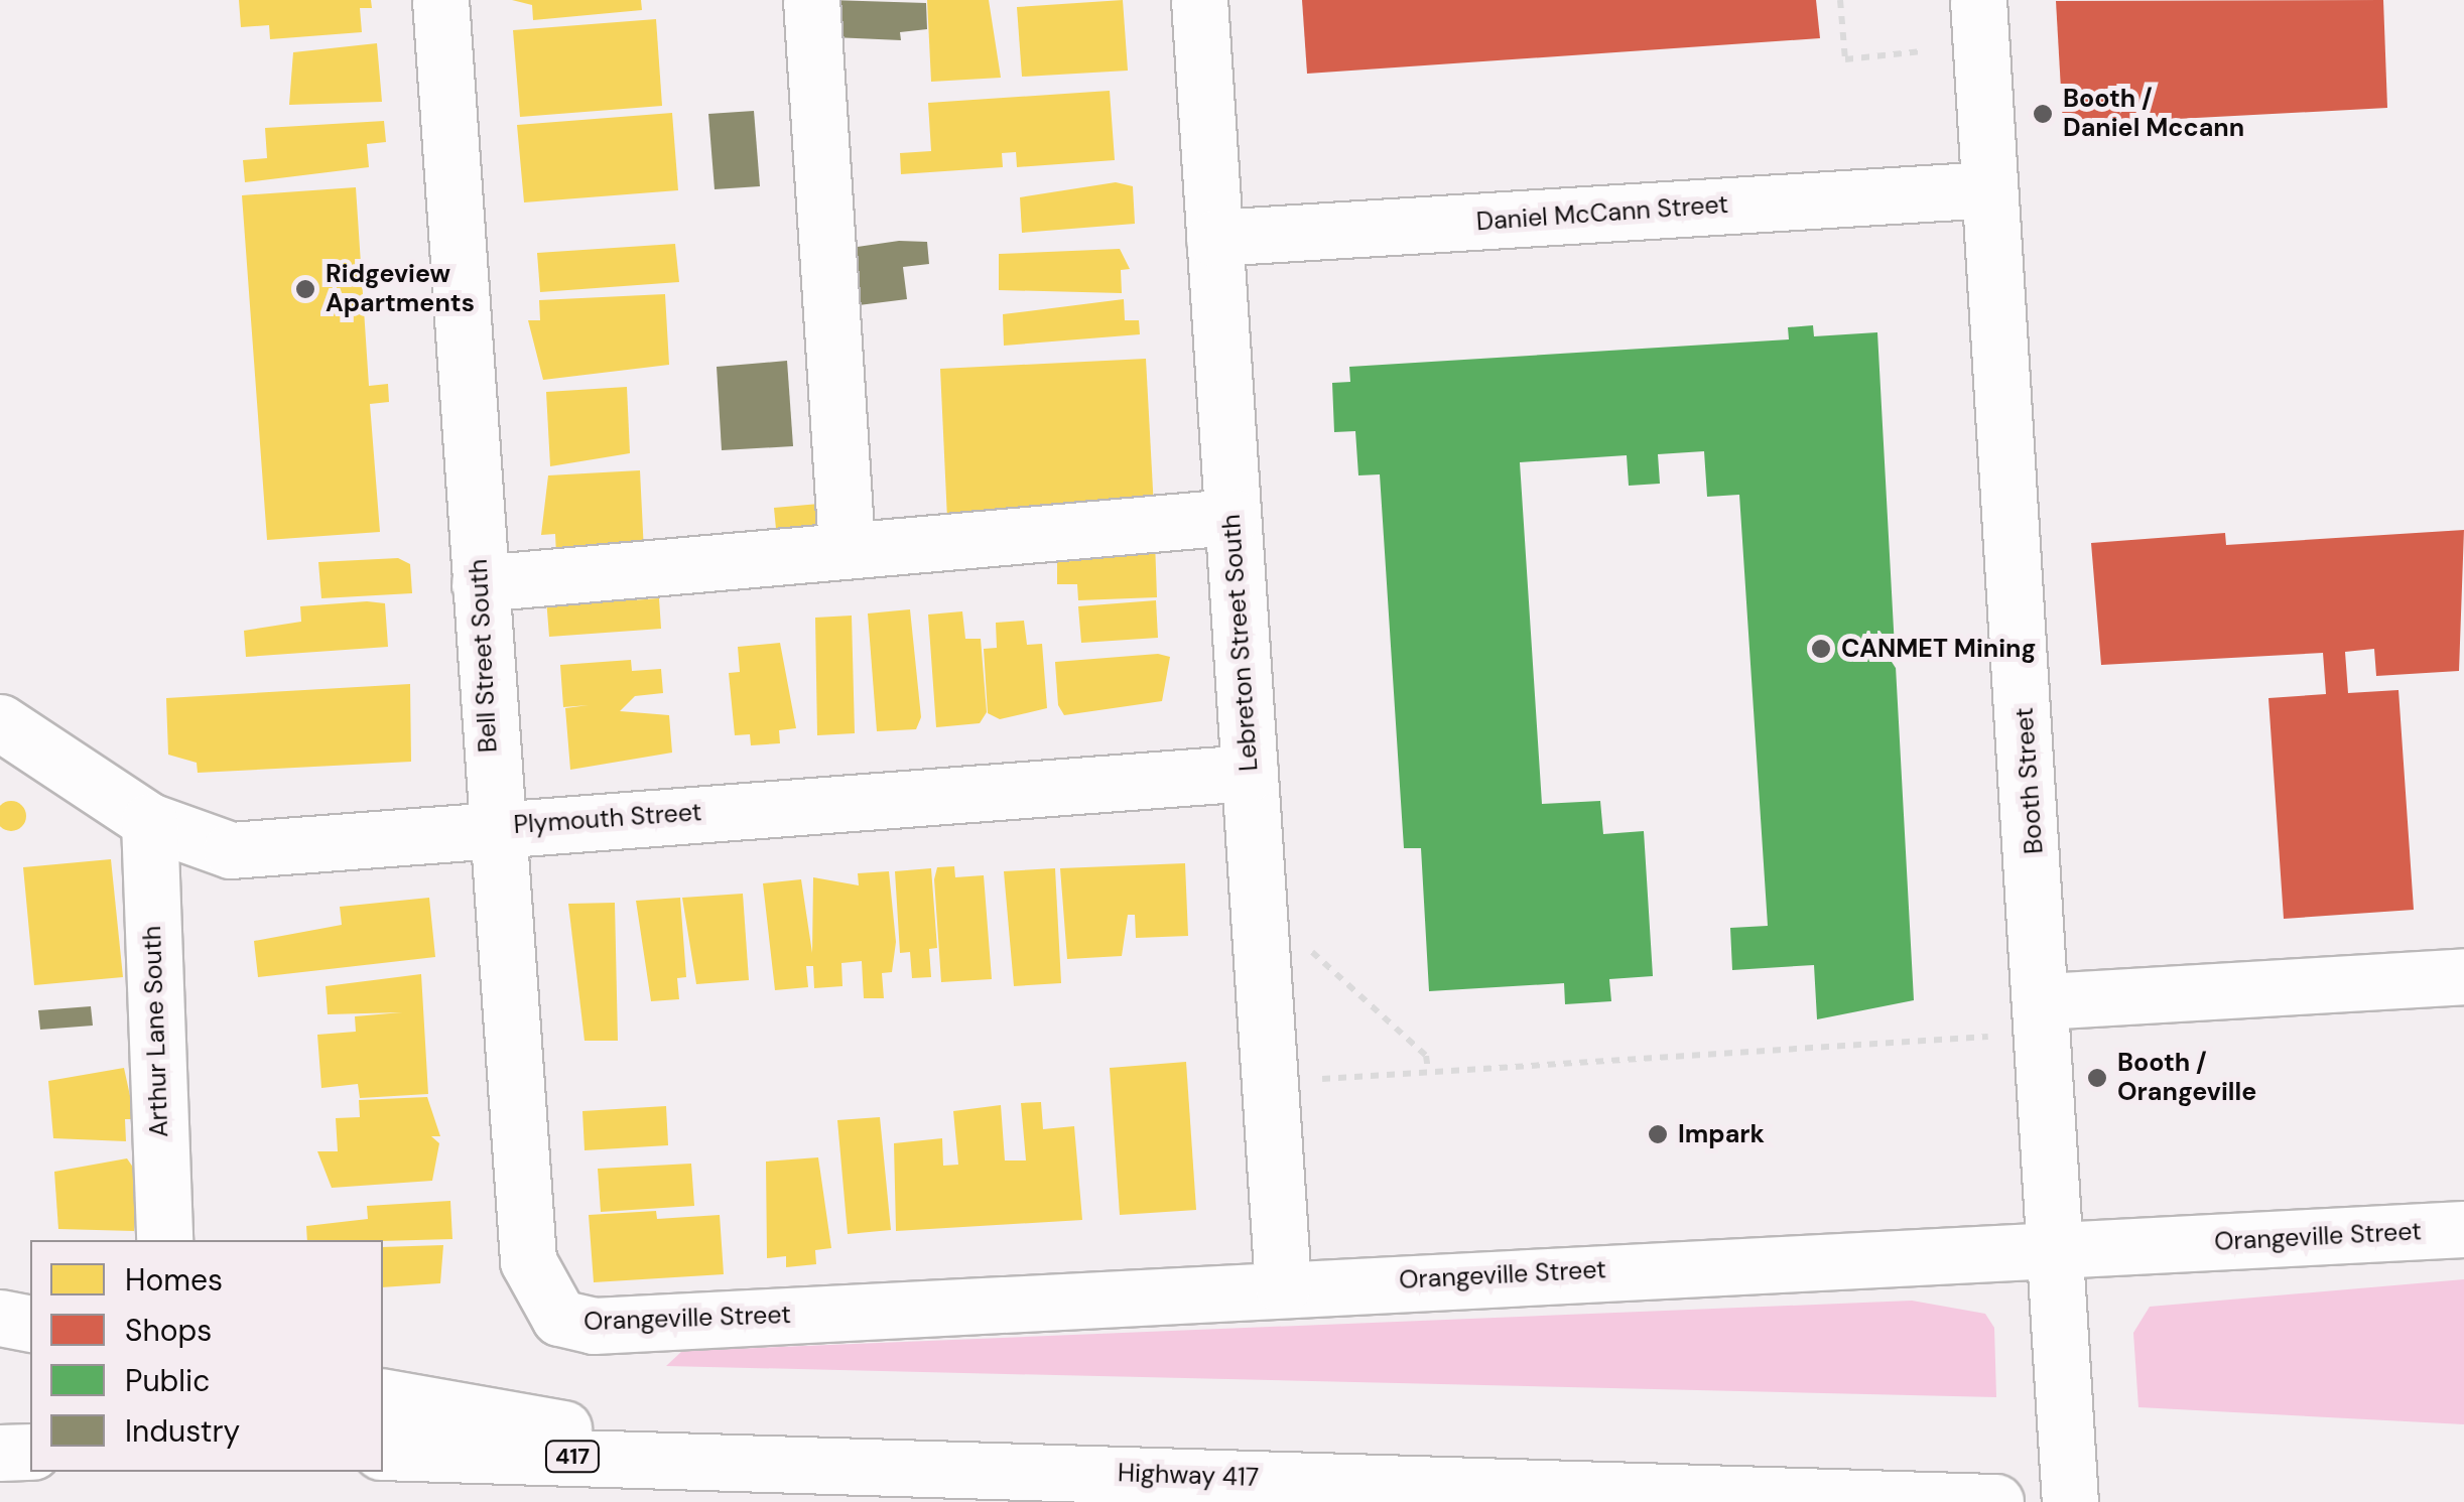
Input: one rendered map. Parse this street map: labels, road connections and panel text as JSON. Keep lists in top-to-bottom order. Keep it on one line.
{"streets":{"main road":["Daniel McCann Street","Lebreton Street South","Bell Street South","Booth Street","Plymouth Street","Arthur Lane South","Orangeville Street","417","Highway 417"]},"crossings":[["Daniel McCann Street","Lebreton Street South"],["Daniel McCann Street","Booth Street"],["Lebreton Street South","Plymouth Street"],["Lebreton Street South","Orangeville Street"],["Bell Street South","Plymouth Street"],["Bell Street South","Orangeville Street"],["Booth Street","Orangeville Street"],["Plymouth Street","Arthur Lane South"]],"places":["Booth / Daniel Mccann","Ridgeview Apartments","CANMET Mining","Booth / Orangeville","Impark"],"legend":["Homes","Shops","Public","Industry"]}
